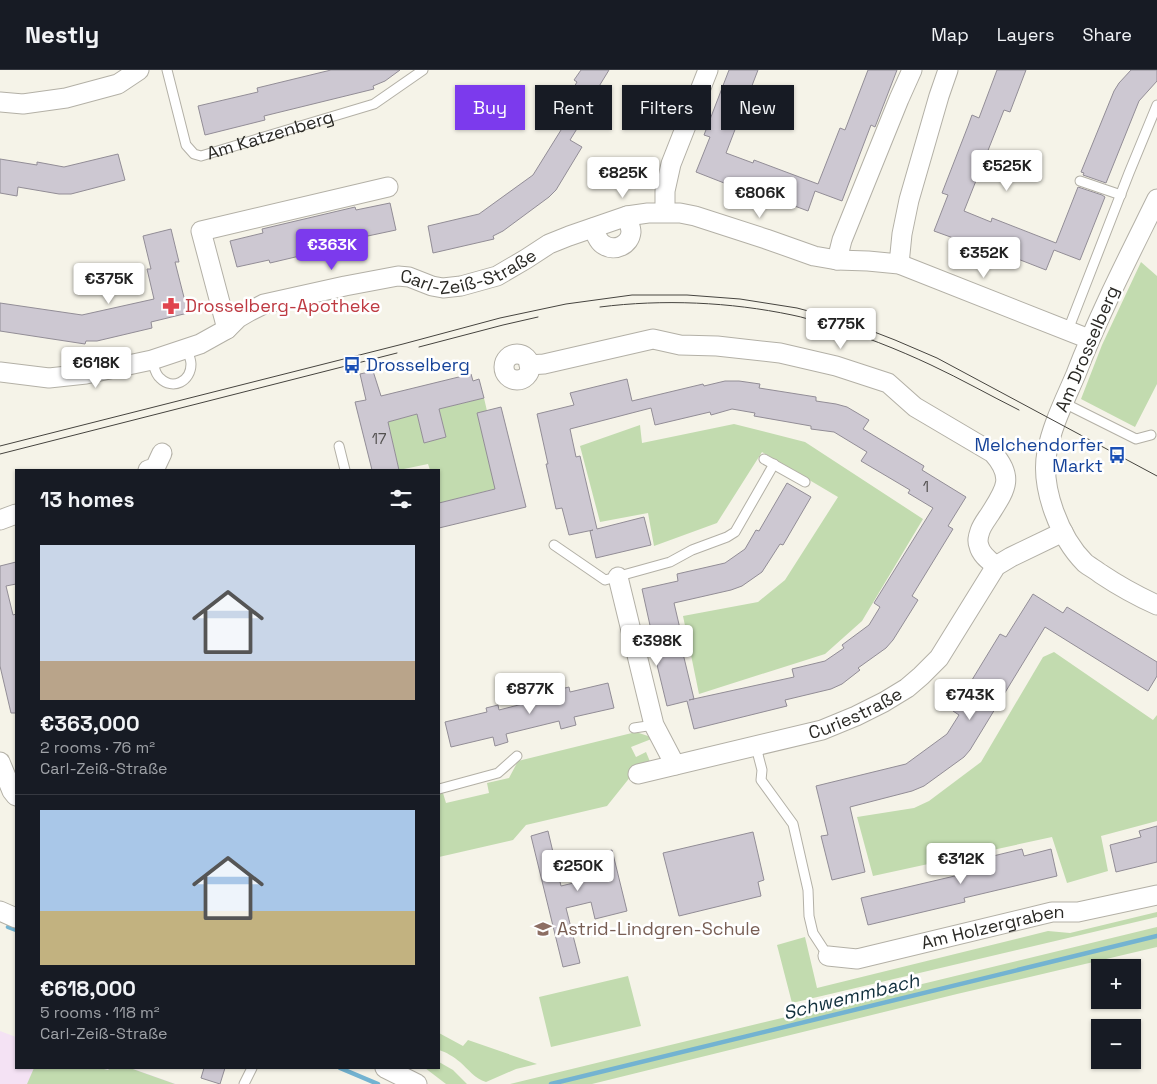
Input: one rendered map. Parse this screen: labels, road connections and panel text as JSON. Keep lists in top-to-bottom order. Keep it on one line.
{"streets":{"street":["Carl-Zeiß-Straße","Am Drosselberg","Curiestraße","Am Holzergraben"],"lane":["Am Katzenberg"]},"crossings":[["Carl-Zeiß-Straße","Am Drosselberg"],["Am Drosselberg","Curiestraße"]],"water":["Schwemmbach"],"places":{"pharmacy":["Drosselberg-Apotheke"],"bus stop":["Drosselberg","Melchendorfer Markt"],"school or university":["Astrid-Lindgren-Schule"]},"house_numbers":["17","1"],"page":{"header":"Nestly","nav":["Map","Layers","Share"],"chip":["Buy","Rent","Filters","New"],"price":["€525K","€825K","€806K","€363K","€352K","€375K","€775K","€618K","€398K","€877K","€743K","€312K","€250K"],"heading":"13 homes","list":[{"name":"€363,000","note":"2 rooms · 76 m² · Carl-Zeiß-Straße"},{"name":"€618,000","note":"5 rooms · 118 m² · Carl-Zeiß-Straße"}],"map_buttons":["+","−"]}}
